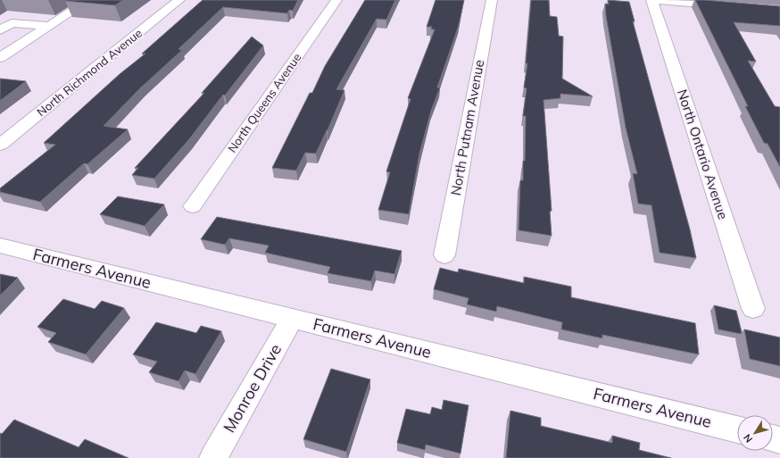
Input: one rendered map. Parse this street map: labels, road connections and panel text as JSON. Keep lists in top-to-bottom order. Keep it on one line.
{"streets":{"street":["North Richmond Avenue","North Queens Avenue","North Putnam Avenue","North Ontario Avenue","Farmers Avenue","Monroe Drive"]},"crossings":[["Farmers Avenue","Monroe Drive"]],"north":"bottom left"}
